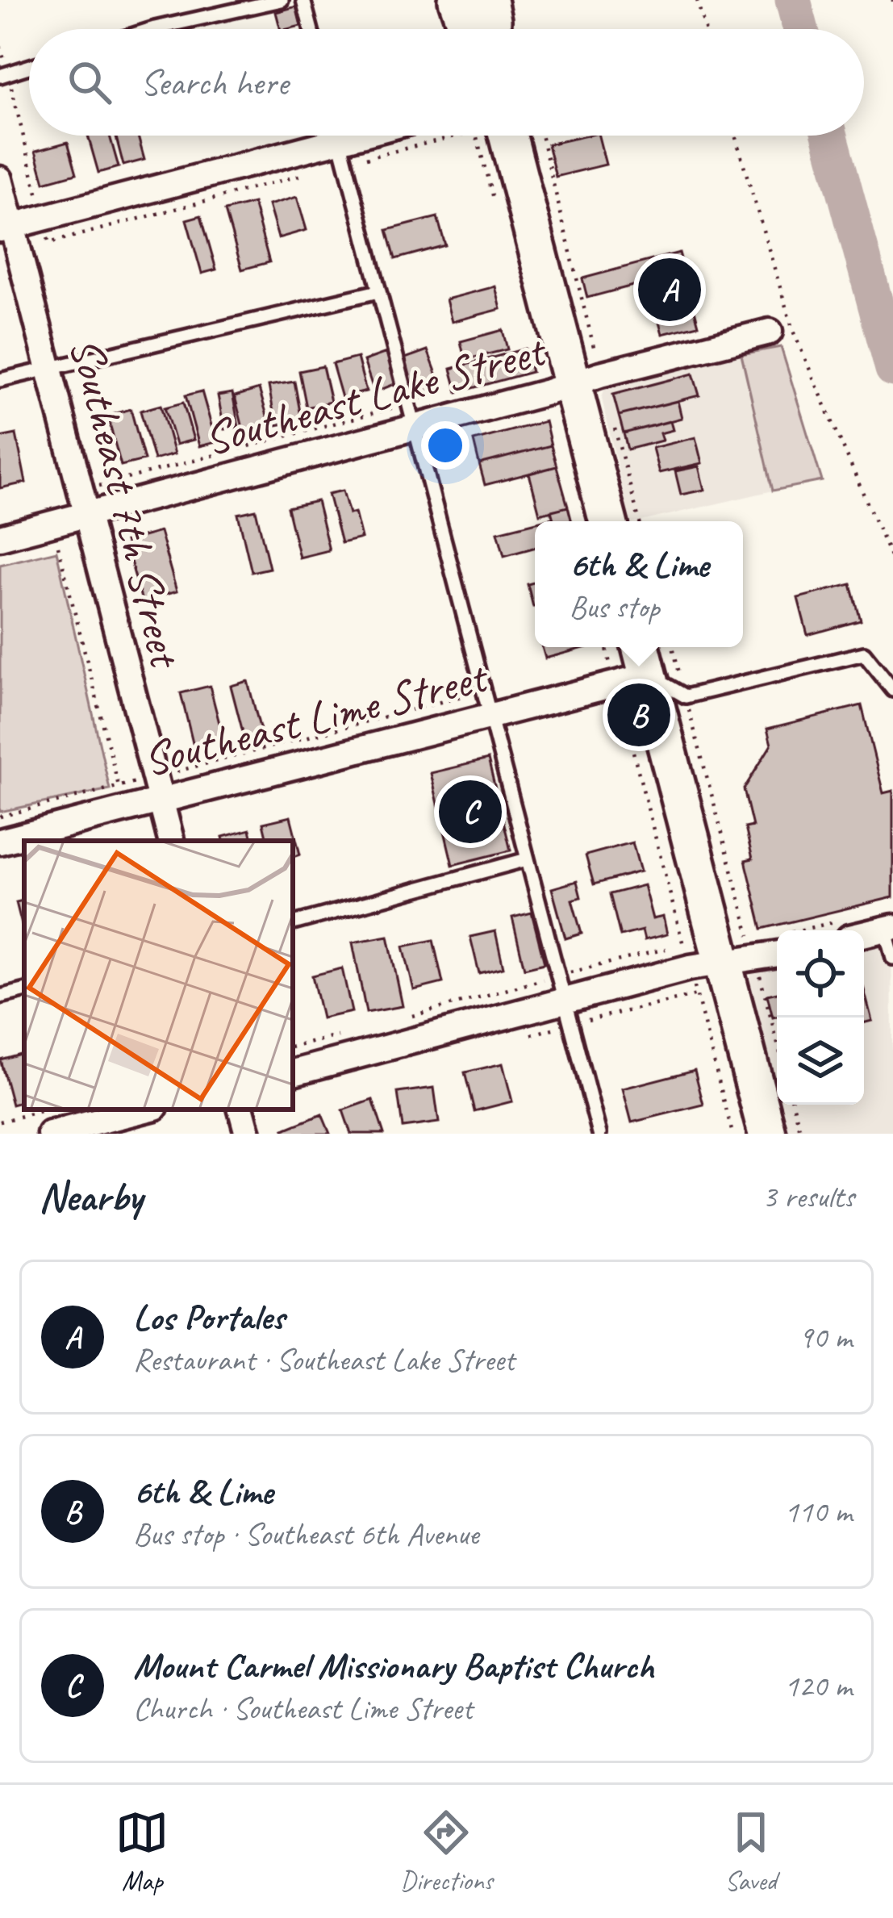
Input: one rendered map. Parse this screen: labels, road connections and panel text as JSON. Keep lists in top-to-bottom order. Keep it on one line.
{"streets":{"street":["Southeast Lake Street","Southeast 7th Street","Southeast Lime Street"]},"crossings":[["Southeast Lake Street","Southeast 7th Street"],["Southeast 7th Street","Southeast Lime Street"]],"page":{"search":"Search here","pins":["A","B","C"],"popup":["6th & Lime","Bus stop"],"heading":["Nearby","3 results"],"list":[{"mark":"A","name":"Los Portales","note":"Restaurant · Southeast Lake Street","value":"90 m"},{"mark":"B","name":"6th & Lime","note":"Bus stop · Southeast 6th Avenue","value":"110 m"},{"mark":"C","name":"Mount Carmel Missionary Baptist Church","note":"Church · Southeast Lime Street","value":"120 m"}],"nav":["Map","Directions","Saved"]}}
